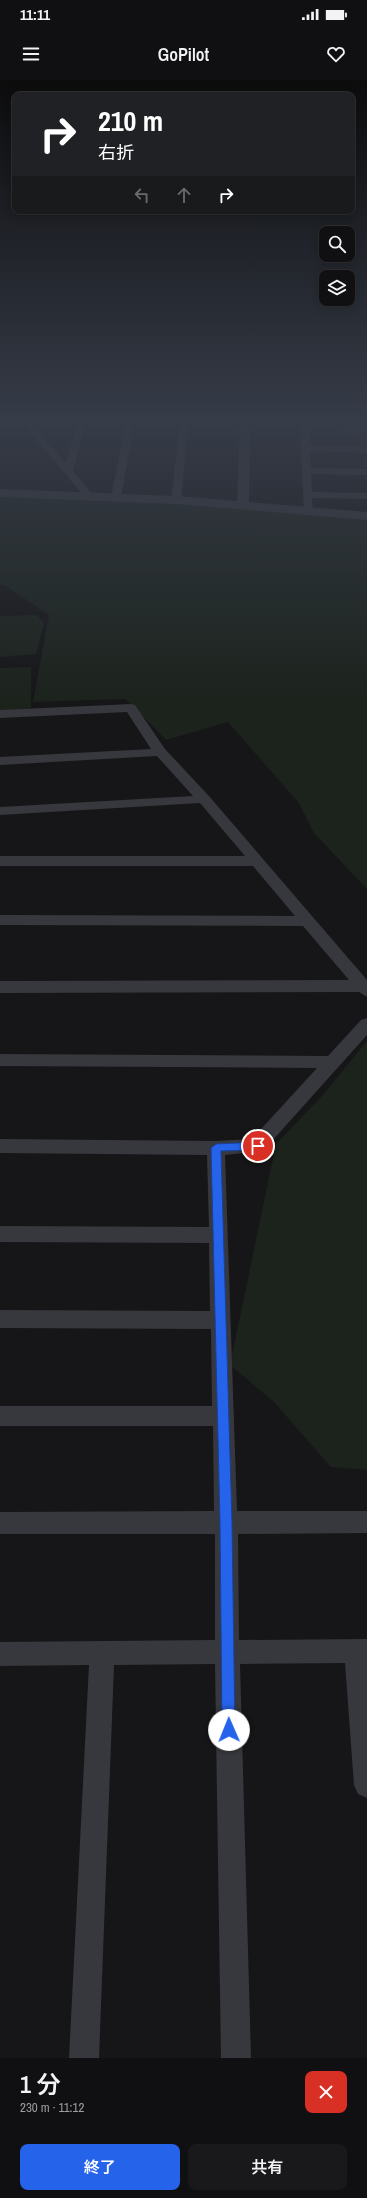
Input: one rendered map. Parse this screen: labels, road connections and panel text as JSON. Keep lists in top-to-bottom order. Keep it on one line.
{"page":{"status":"11:11","header":"GoPilot","turn":["210 m","右折"],"heading":["1 分","230 m · 11:12"],"buttons":["終了","共有"]}}
